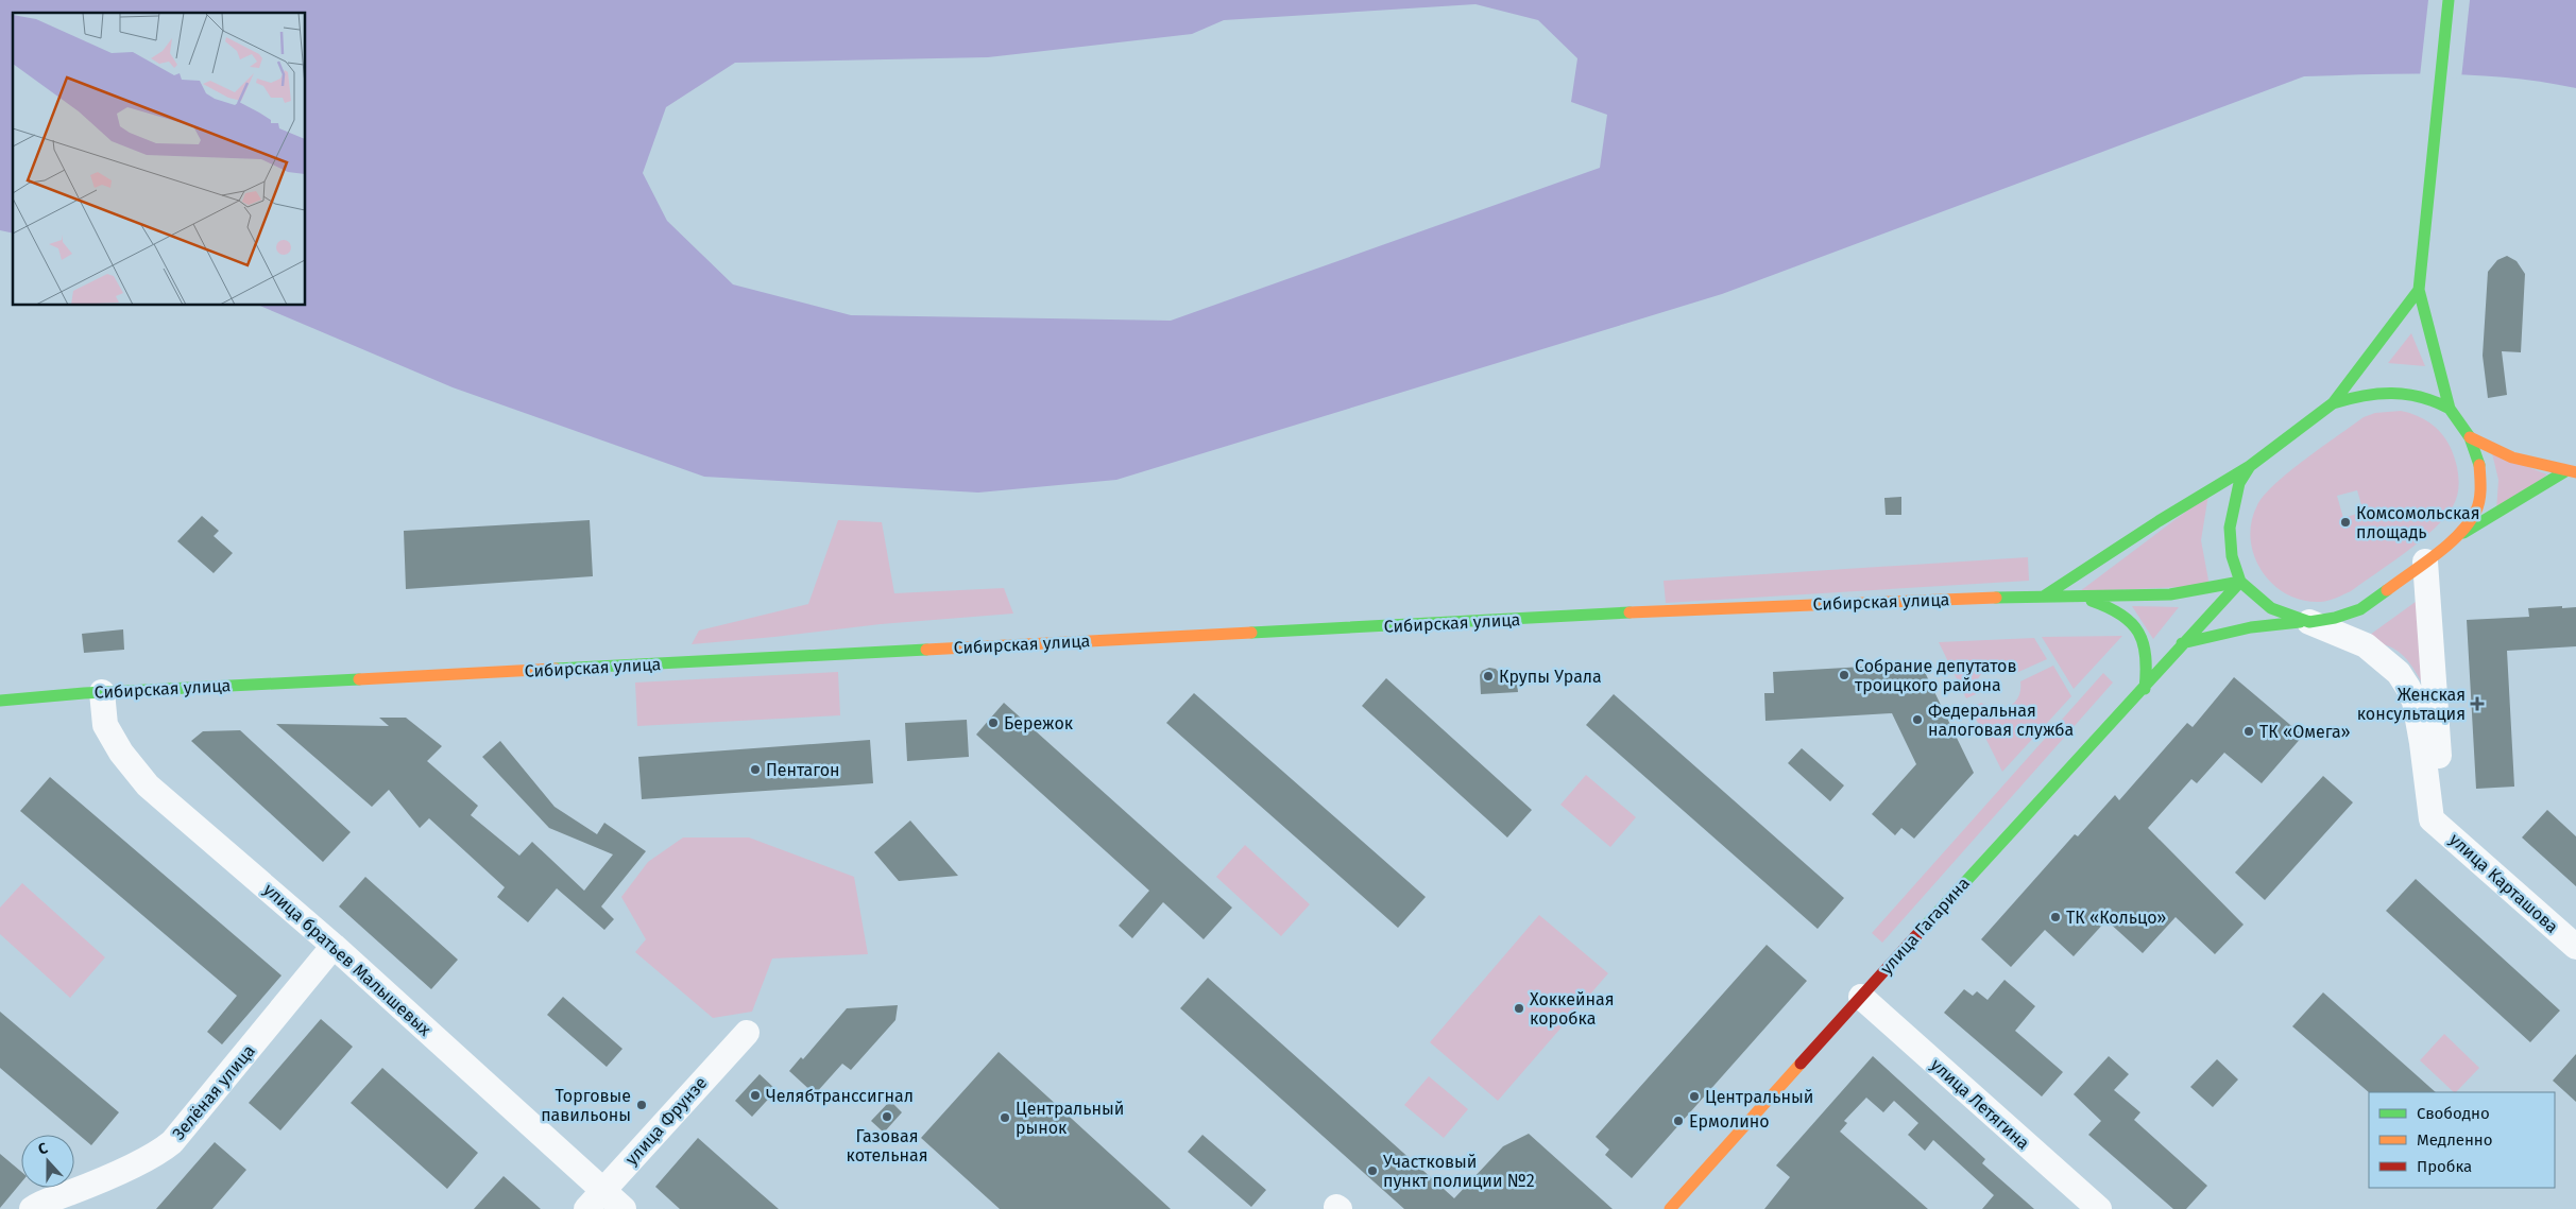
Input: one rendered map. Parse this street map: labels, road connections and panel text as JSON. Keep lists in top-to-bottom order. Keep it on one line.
{"streets":{"street":["Сибирская улица","улица Карташова","улица Гагарина","улица братьев Малышевых","Зелёная улица","улица Летягина","улица Фрунзе"]},"crossings":[["Сибирская улица","улица Гагарина"],["Сибирская улица","улица братьев Малышевых"],["улица Гагарина","улица Летягина"],["улица братьев Малышевых","Зелёная улица"],["улица братьев Малышевых","улица Фрунзе"]],"places":{"other":["Комсомольская площадь","Собрание депутатов троицкого района","Крупы Урала","Федеральная налоговая служба","Бережок","ТК «Омега»","Пентагон","ТК «Кольцо»","Хоккейная коробка","Челябтранссигнал","Центральный","Торговые павильоны","Газовая котельная","Центральный рынок","Ермолино","Участковый пункт полиции №2"],"health":["Женская консультация"]},"legend":["Свободно","Медленно","Пробка"],"north":"top"}
